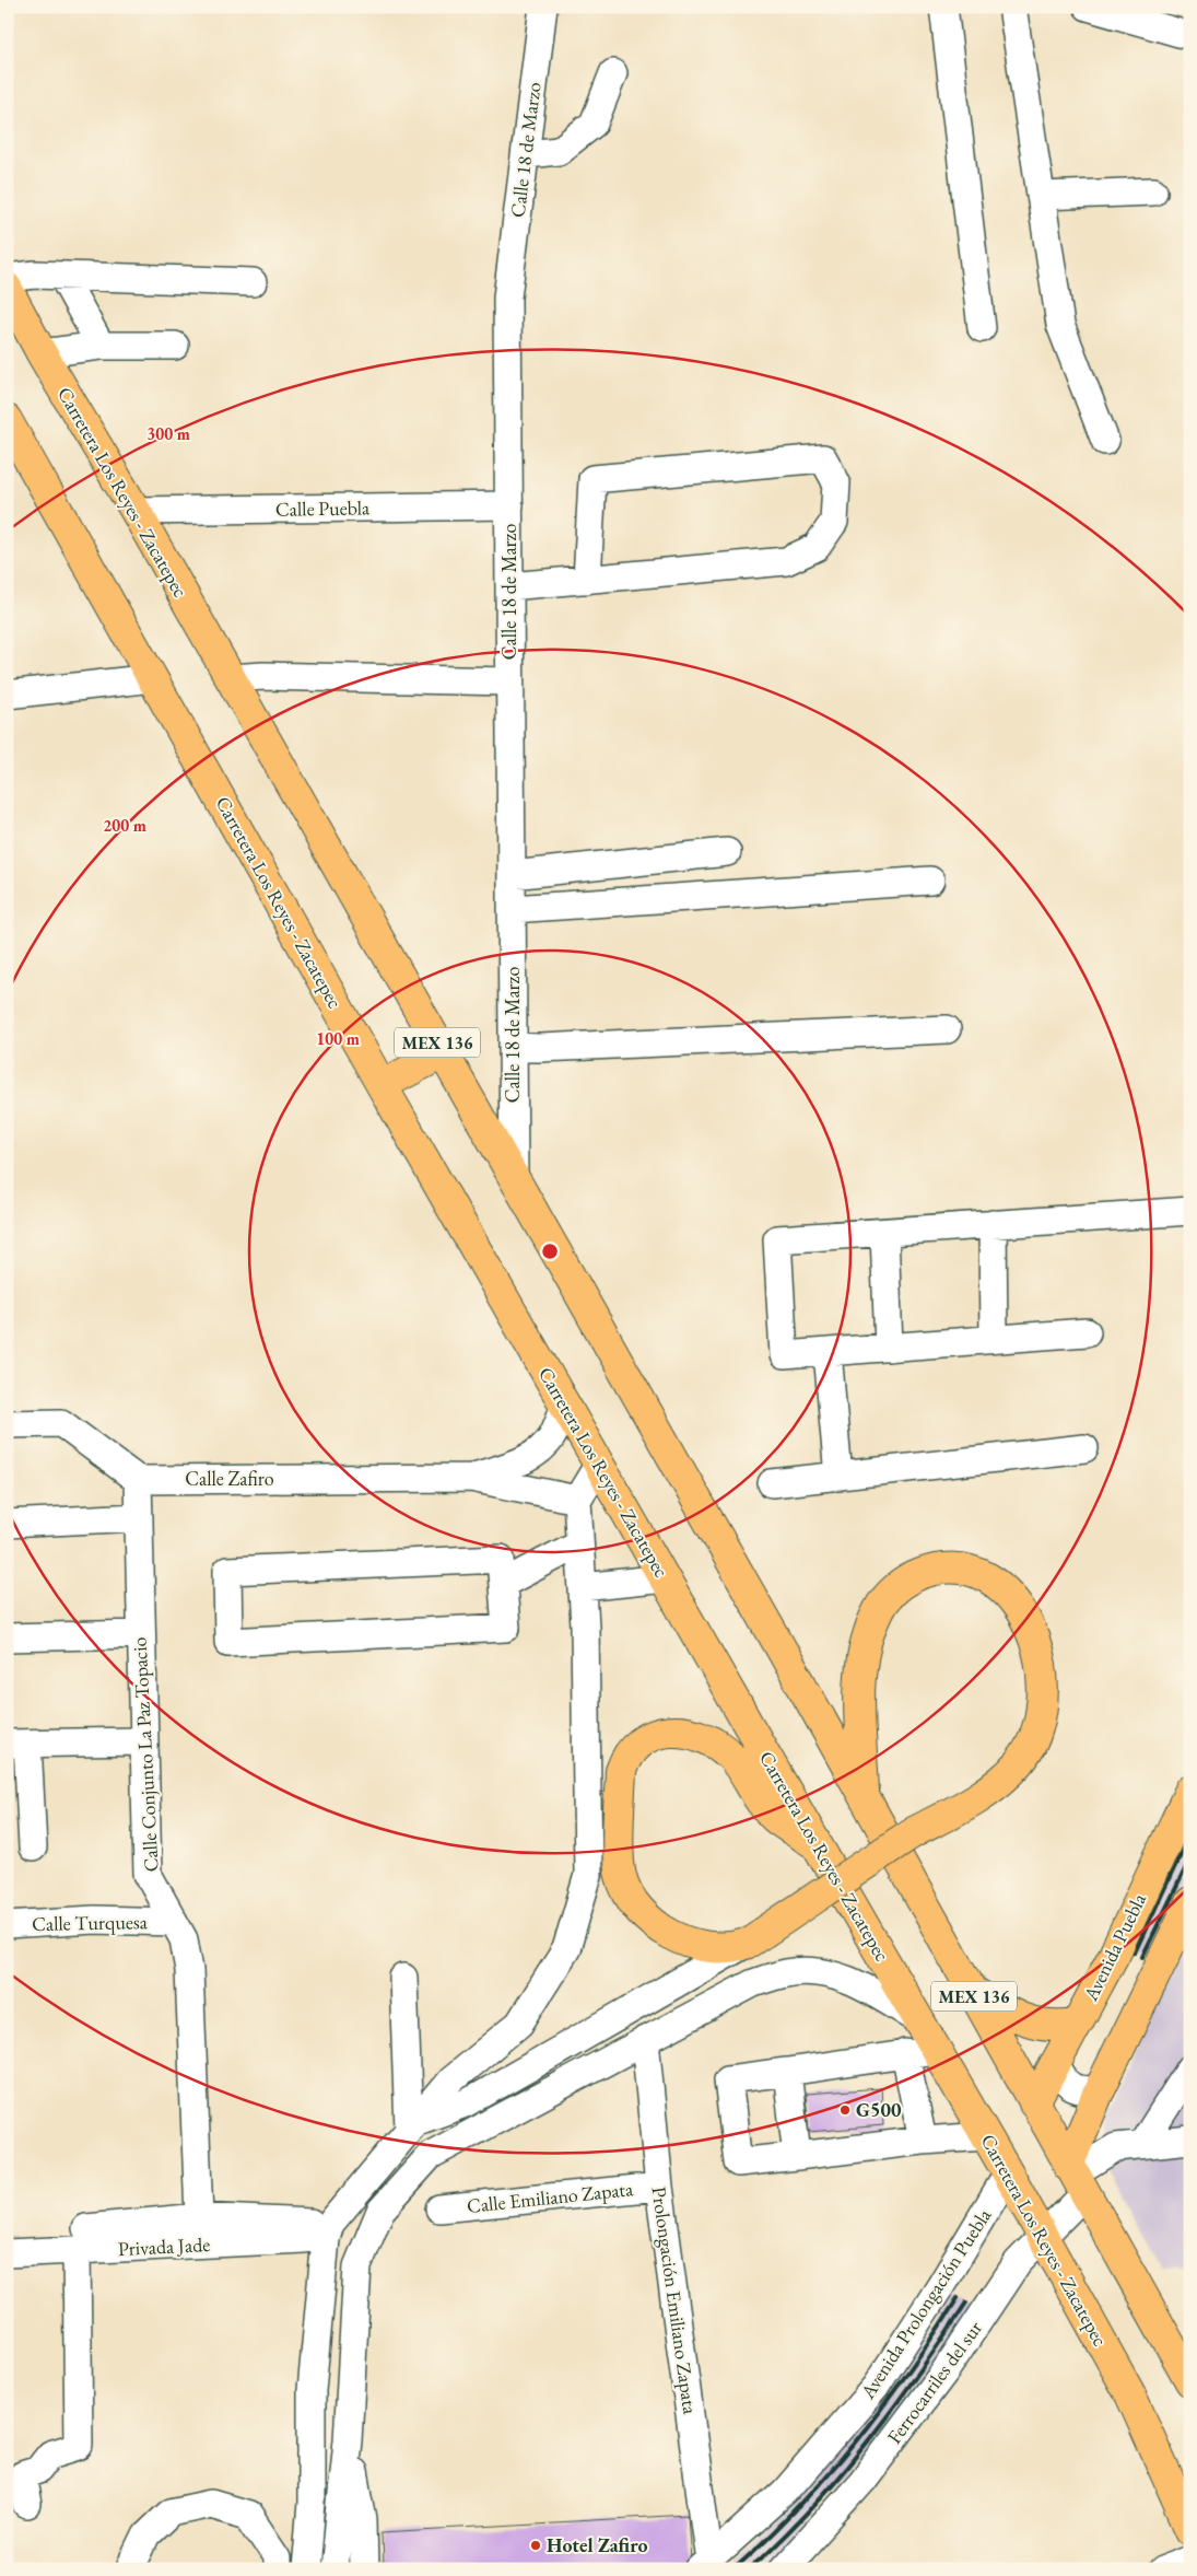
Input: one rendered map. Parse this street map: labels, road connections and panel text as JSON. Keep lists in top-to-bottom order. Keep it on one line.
{"streets":{"main road":["Carretera Los Reyes - Zacatepec","MEX 136","Avenida Puebla"],"street":["Calle 18 de Marzo","Calle Puebla","Calle Zafiro","Calle Conjunto La Paz Topacio","Calle Turquesa","Calle Emiliano Zapata","Privada Jade","Prolongación Emiliano Zapata","Avenida Prolongación Puebla","Ferrocarriles del sur"]},"crossings":[["Calle 18 de Marzo","Carretera Los Reyes - Zacatepec"],["Calle 18 de Marzo","Calle Puebla"],["Carretera Los Reyes - Zacatepec","Calle Puebla"],["Carretera Los Reyes - Zacatepec","Calle Zafiro"],["Carretera Los Reyes - Zacatepec","Avenida Puebla"],["Carretera Los Reyes - Zacatepec","Avenida Prolongación Puebla"],["Carretera Los Reyes - Zacatepec","Ferrocarriles del sur"],["Calle Zafiro","Calle Conjunto La Paz Topacio"],["Calle Conjunto La Paz Topacio","Calle Turquesa"],["Calle Emiliano Zapata","Prolongación Emiliano Zapata"],["Prolongación Emiliano Zapata","Avenida Prolongación Puebla"]],"places":["G500","Hotel Zafiro"],"rings":["300 m","200 m","100 m"]}
